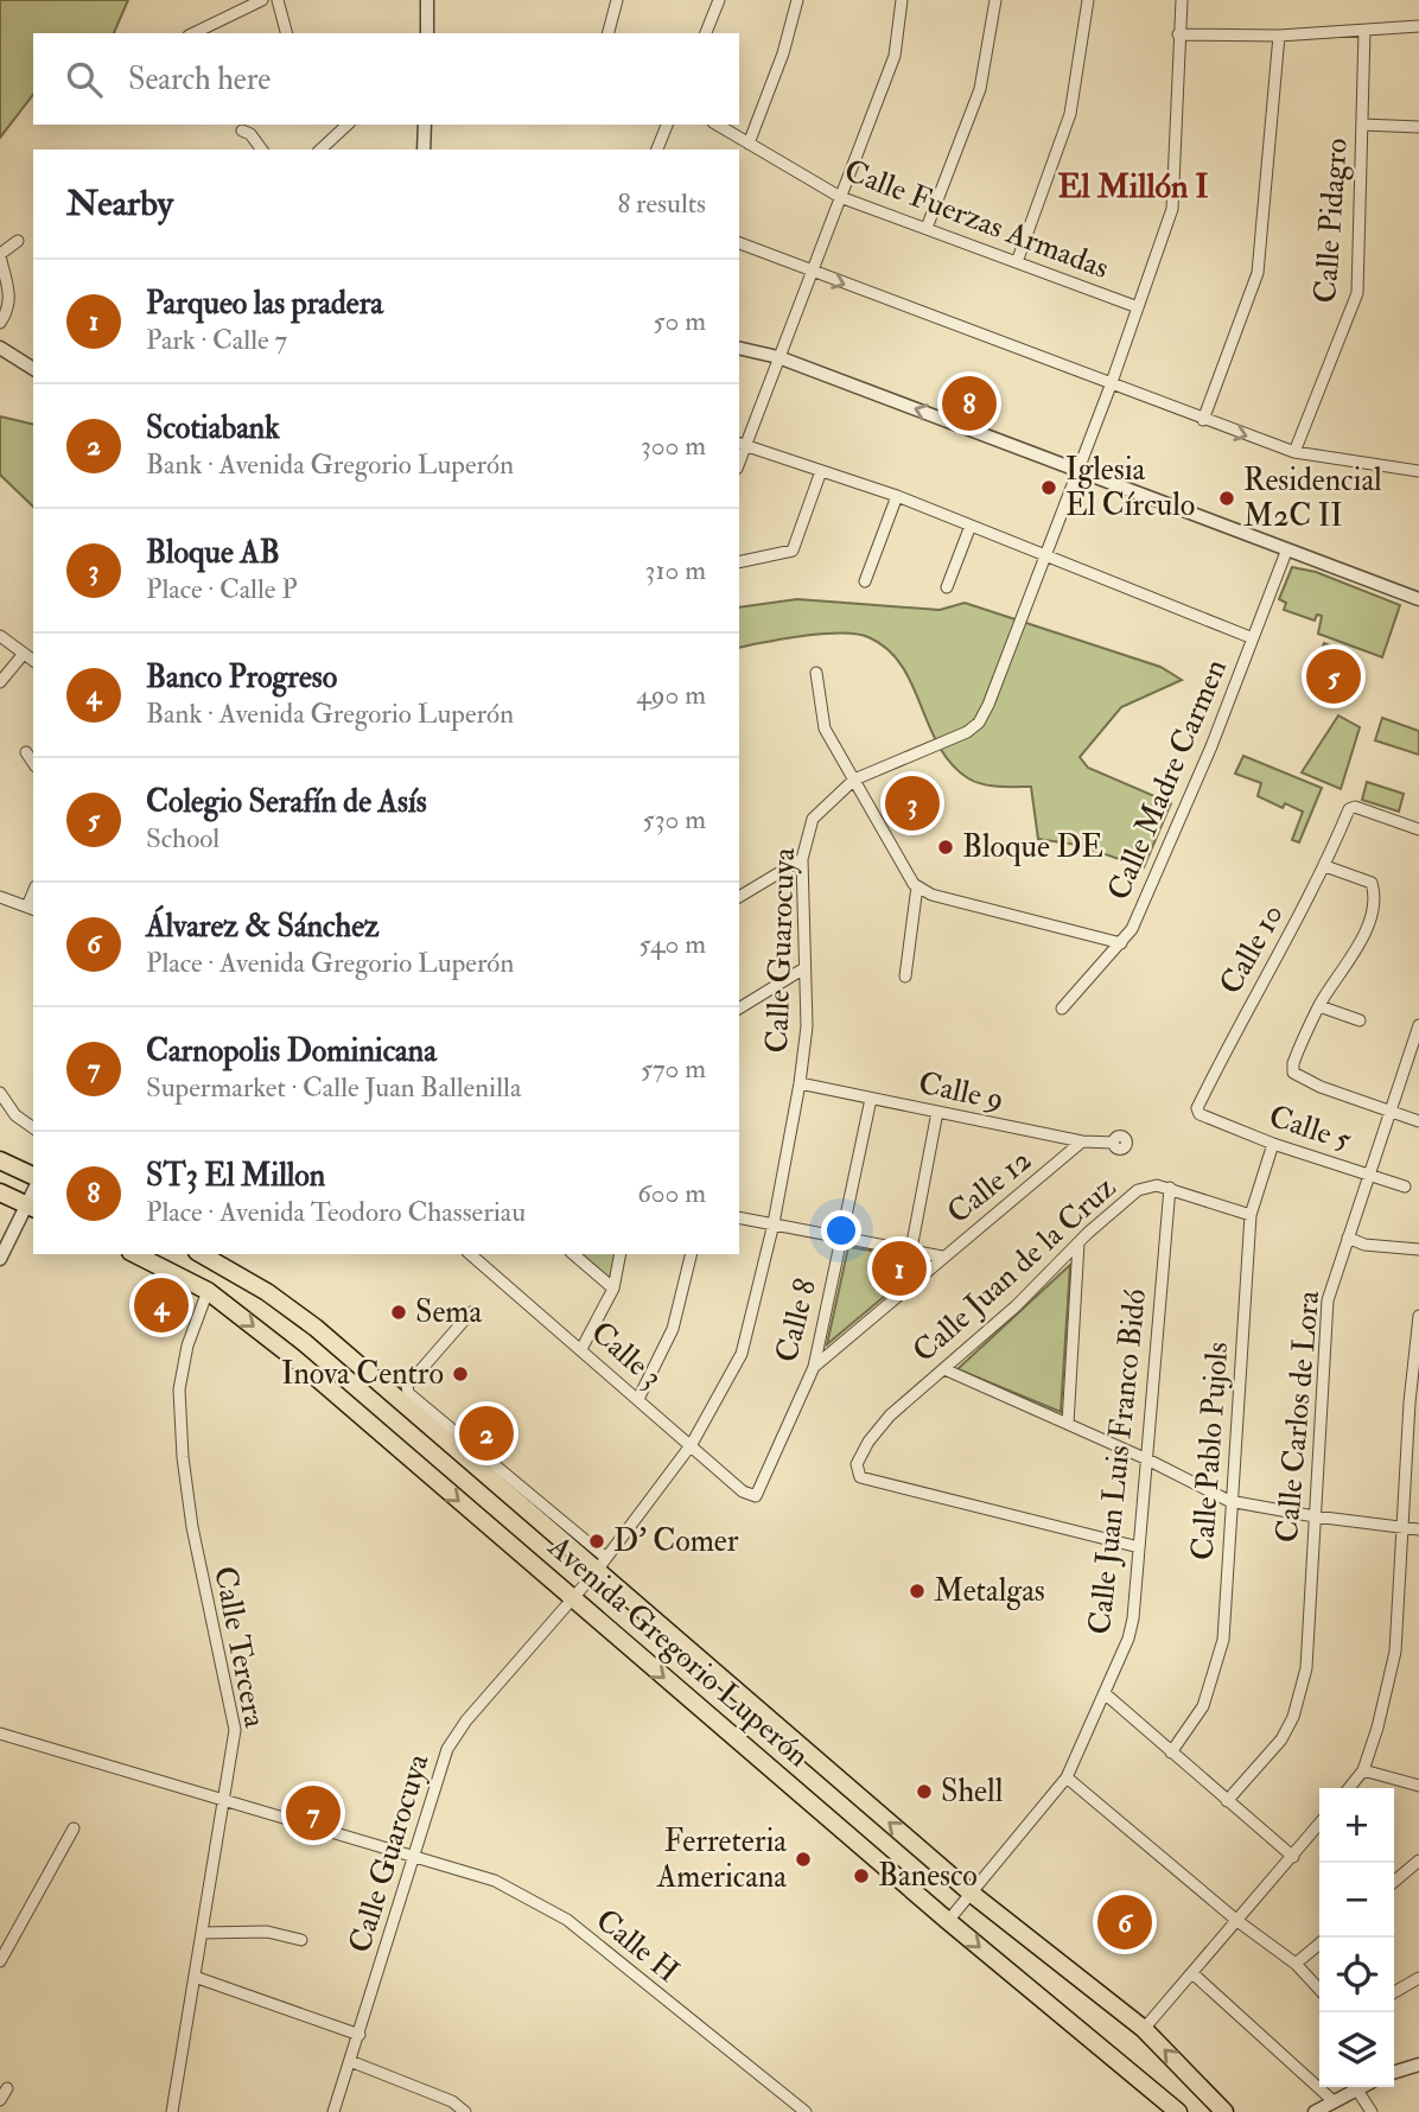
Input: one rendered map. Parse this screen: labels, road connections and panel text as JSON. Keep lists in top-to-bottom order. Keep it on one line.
{"streets":{"main road":["Avenida Gregorio Luperón"],"street":["Calle Fuerzas Armadas","Calle Pidagro","Calle Madre Carmen","Calle 10","Calle Guarocuya","Calle 9","Calle 5","Calle 12","Calle Juan de la Cruz","Calle 8","Calle 3","Calle Carlos de Lora","Calle Pablo Pujols","Calle Juan Luis Franco Bidó","Calle Tercera","Calle H"]},"crossings":[["Calle Fuerzas Armadas","Calle Guarocuya"],["Calle 10","Calle 5"],["Calle Guarocuya","Calle 9"],["Calle Guarocuya","Calle 3"],["Calle Guarocuya","Avenida Gregorio Luperón"],["Calle Guarocuya","Calle H"],["Calle 9","Calle 12"],["Calle 9","Calle 8"],["Calle 5","Calle Carlos de Lora"],["Calle 5","Calle Pablo Pujols"],["Calle 12","Calle 8"],["Calle Juan de la Cruz","Calle Juan Luis Franco Bidó"],["Calle 8","Calle 3"],["Calle Juan Luis Franco Bidó","Avenida Gregorio Luperón"],["Calle Tercera","Avenida Gregorio Luperón"],["Calle Tercera","Calle H"]],"districts":["El Millón I"],"places":["Iglesia El Círculo","Residencial M2C II","Bloque DE","Sema","Inova Centro","D' Comer","Metalgas","Shell","Ferreteria Americana","Banesco"],"page":{"search":"Search here","heading":["Nearby","8 results"],"list":[{"mark":"1","name":"Parqueo las pradera","note":"Park · Calle 7","value":"50 m"},{"mark":"2","name":"Scotiabank","note":"Bank · Avenida Gregorio Luperón","value":"300 m"},{"mark":"3","name":"Bloque AB","note":"Place · Calle P","value":"310 m"},{"mark":"4","name":"Banco Progreso","note":"Bank · Avenida Gregorio Luperón","value":"490 m"},{"mark":"5","name":"Colegio Serafín de Asís","note":"School","value":"530 m"},{"mark":"6","name":"Álvarez & Sánchez","note":"Place · Avenida Gregorio Luperón","value":"540 m"},{"mark":"7","name":"Carnopolis Dominicana","note":"Supermarket · Calle Juan Ballenilla","value":"570 m"},{"mark":"8","name":"ST3 El Millon","note":"Place · Avenida Teodoro Chasseriau","value":"600 m"}],"pins":["8","5","3","1","4","2","7","6"],"map_buttons":["+","−"]}}
